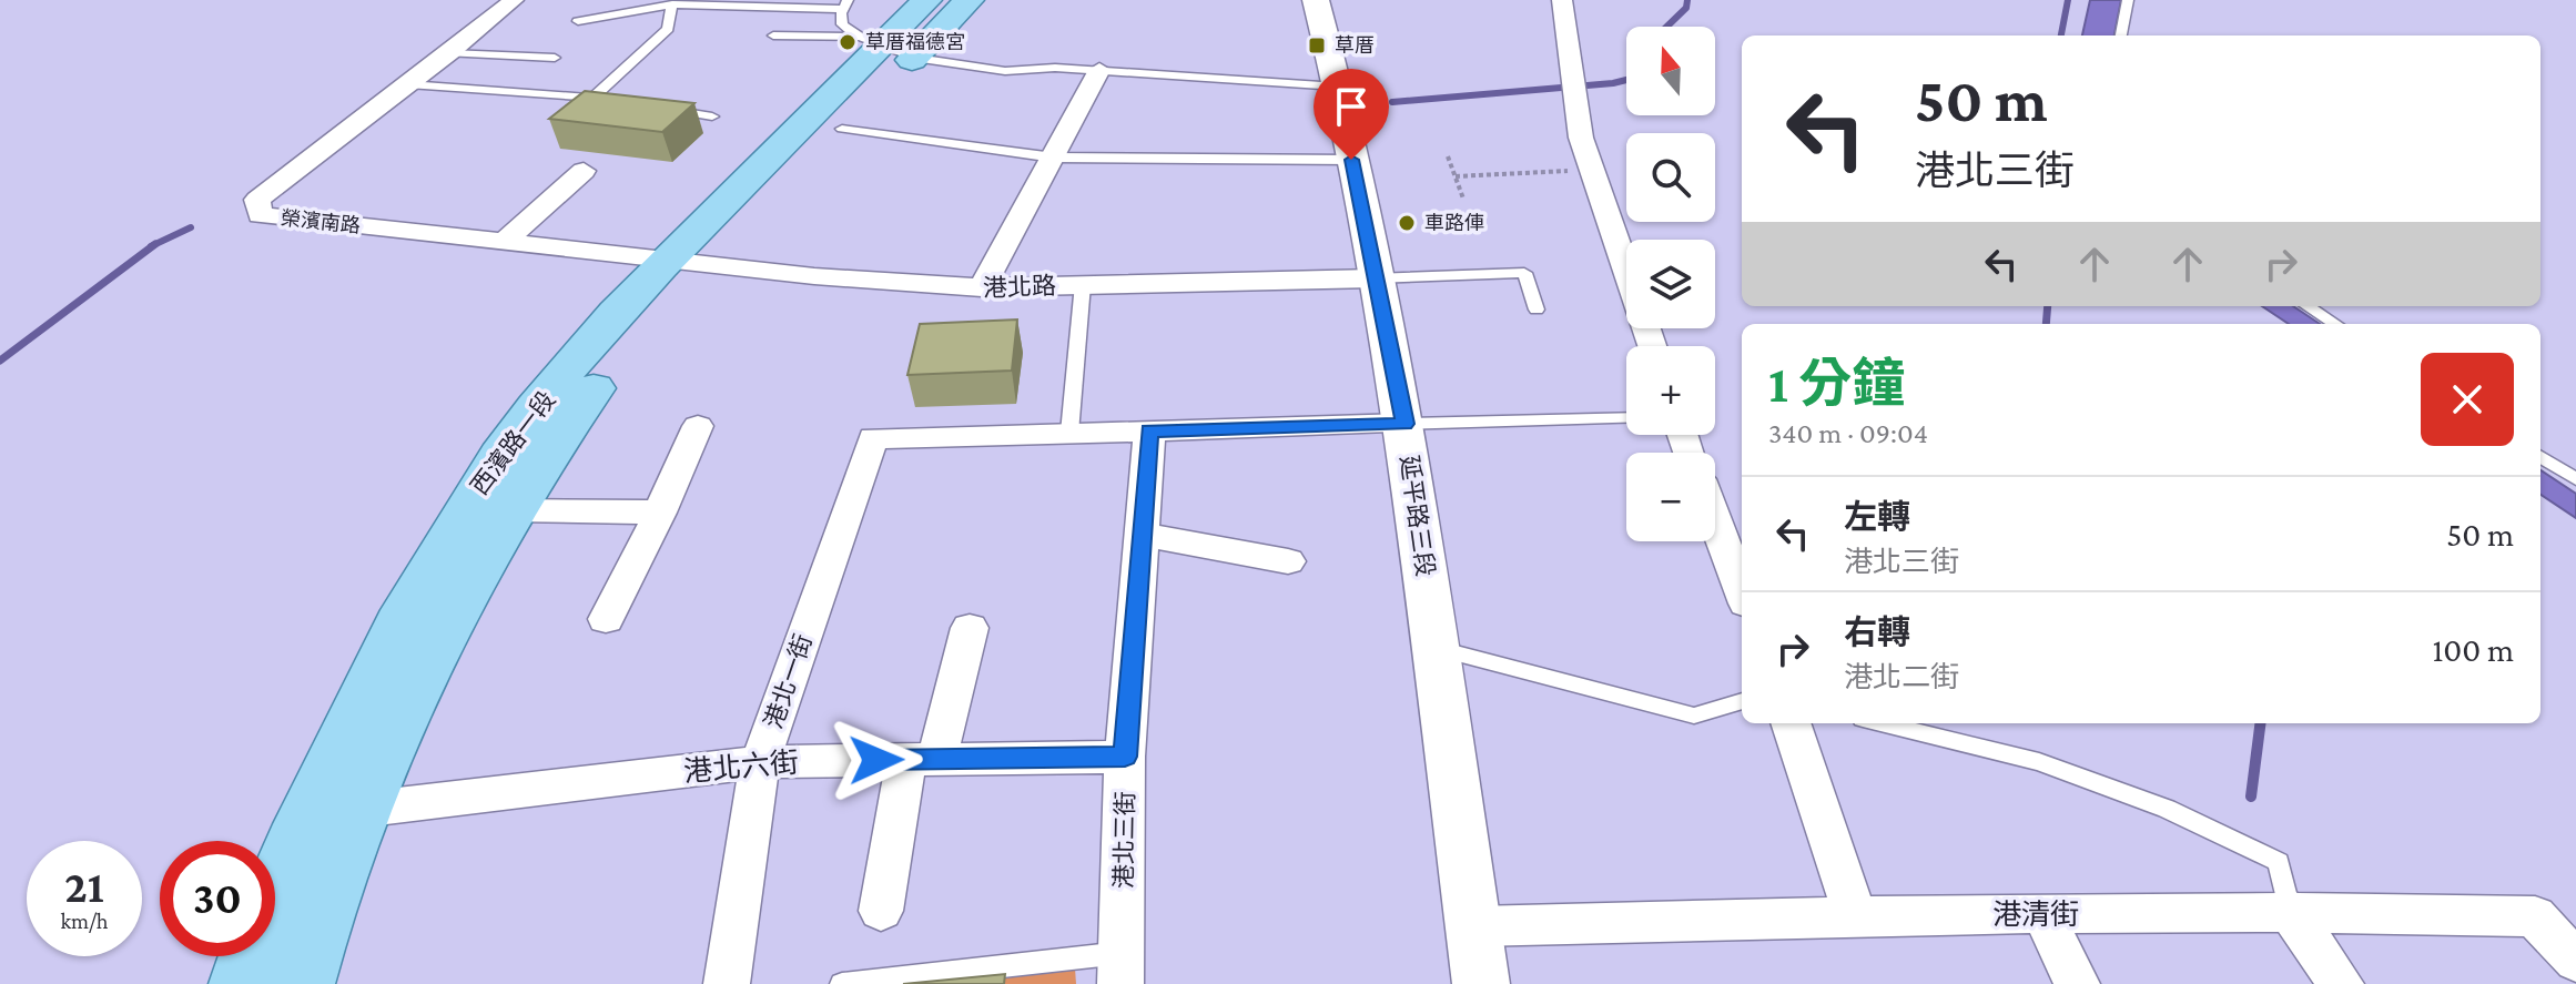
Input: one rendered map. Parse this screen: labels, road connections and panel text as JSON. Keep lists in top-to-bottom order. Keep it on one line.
{"streets":{"main road":["西濱路一段"],"street":["榮濱南路","港北路","延平路三段","港北一街","港北六街","港北三街","港清街"]},"crossings":[["榮濱南路","港北路"],["榮濱南路","西濱路一段"],["港北路","西濱路一段"],["港北路","延平路三段"],["西濱路一段","港北六街"],["延平路三段","港清街"],["港北一街","港北六街"],["港北六街","港北三街"]],"places":{"other":["草厝福德宮","車路俥"],"transit":["草厝"]},"north":"top","page":{"map_buttons":["+","−"],"turn":["50 m","港北三街"],"heading":["1 分鐘","340 m · 09:04"],"list":[{"name":"左轉","note":"港北三街","value":"50 m"},{"name":"右轉","note":"港北二街","value":"100 m"}],"speed":"21 km/h","limit":"30"}}
